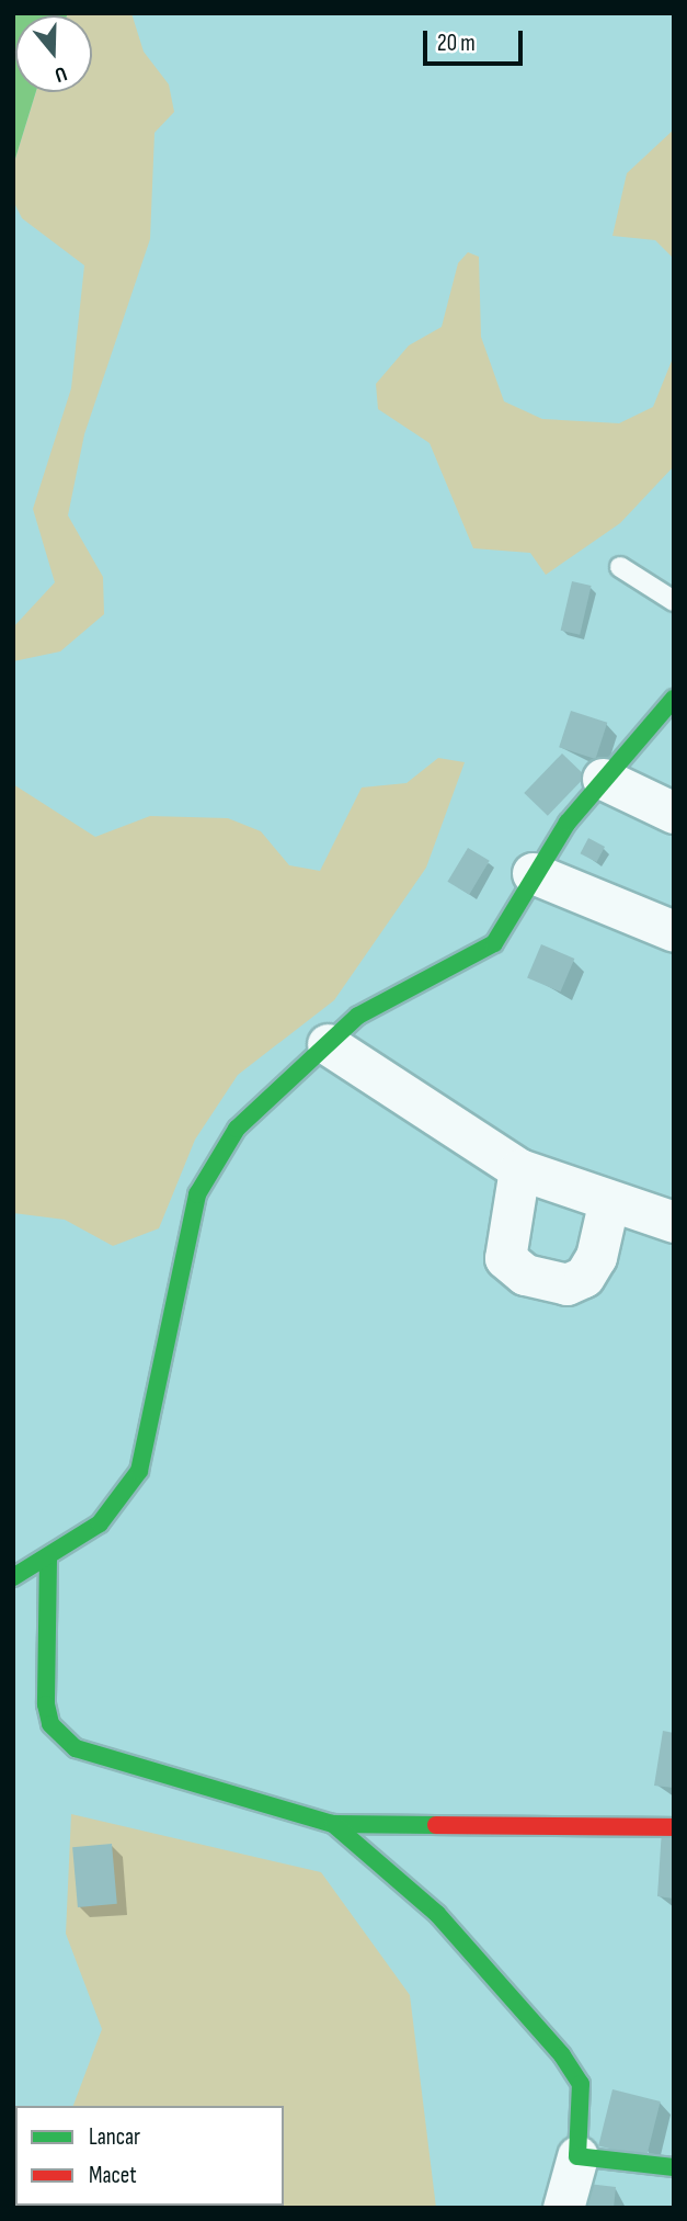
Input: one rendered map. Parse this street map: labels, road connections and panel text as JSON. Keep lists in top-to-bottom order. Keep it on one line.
{"legend":["Lancar","Macet"],"scale_bar":"20 m","north":"bottom"}
